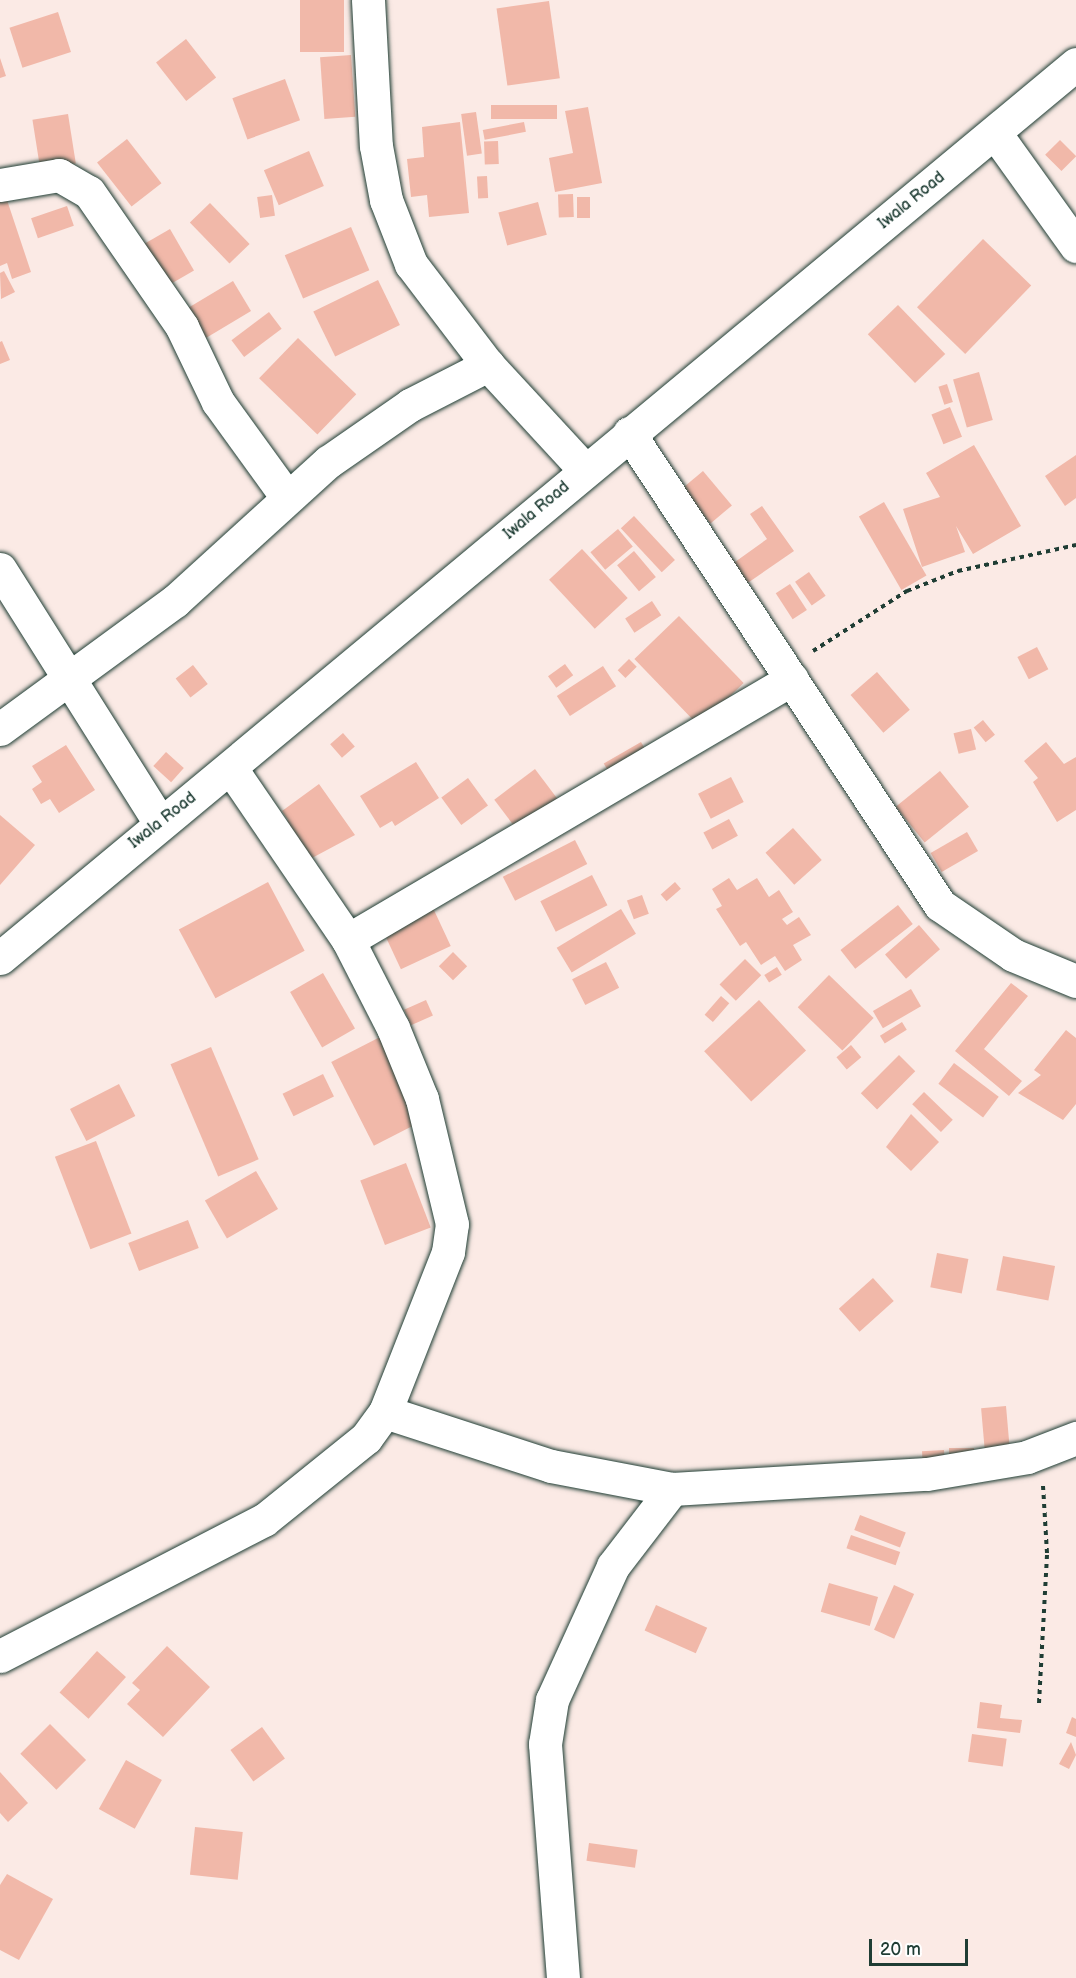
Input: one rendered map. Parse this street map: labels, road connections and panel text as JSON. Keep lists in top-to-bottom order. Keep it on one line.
{"streets":{"street":["Iwala Road"]},"scale_bar":"20 m"}
